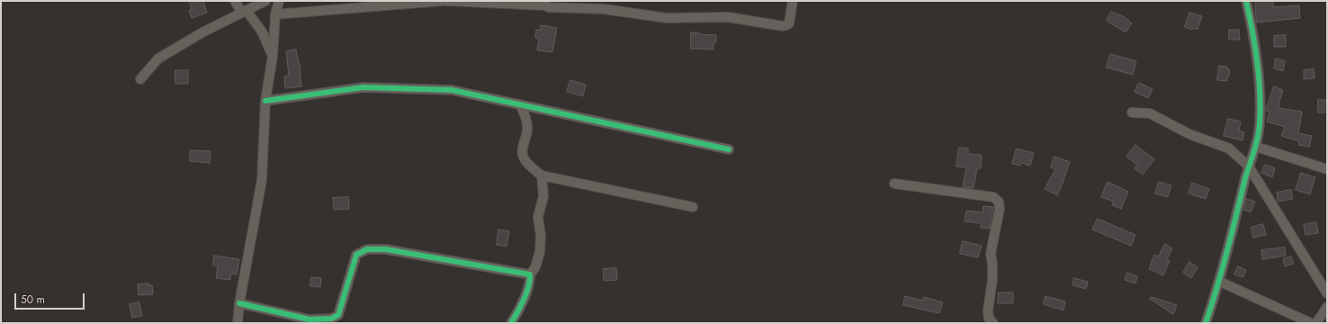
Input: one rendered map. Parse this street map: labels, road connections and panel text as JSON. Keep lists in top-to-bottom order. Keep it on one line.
{"scale_bar":"50 m"}
